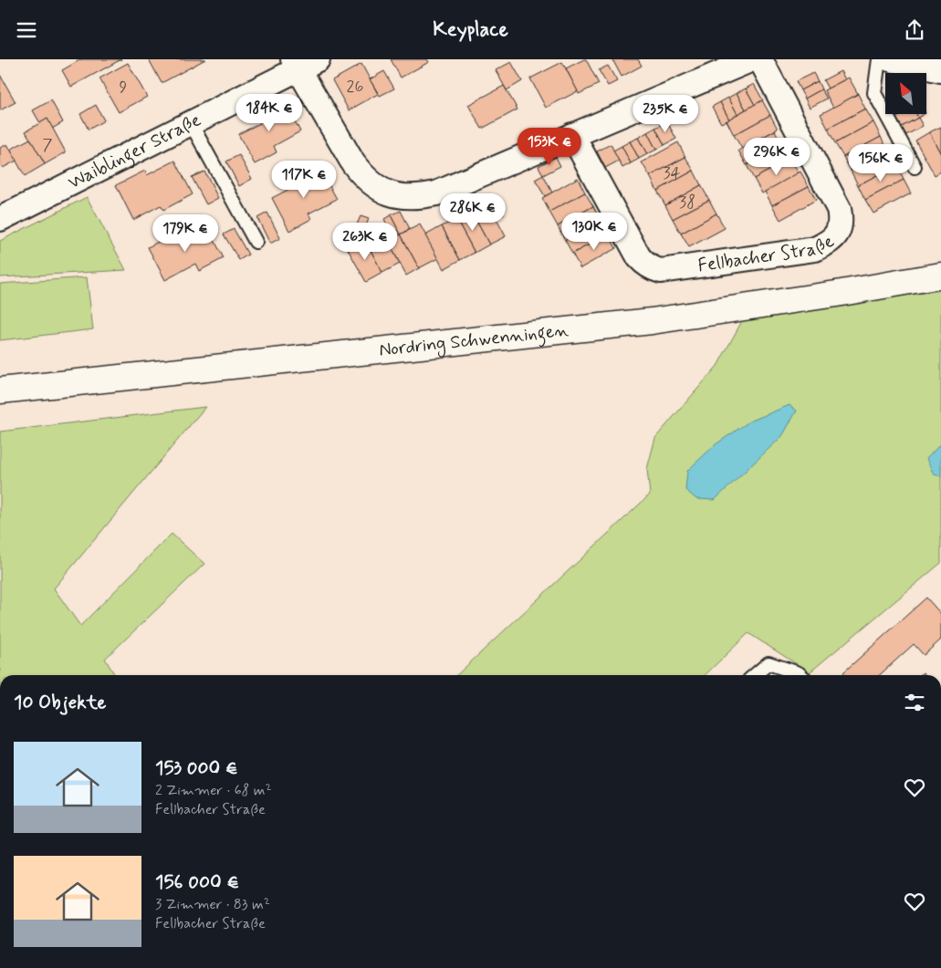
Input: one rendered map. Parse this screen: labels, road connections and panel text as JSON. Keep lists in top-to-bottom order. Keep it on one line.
{"streets":{"main road":["Nordring Schwenningen"],"street":["Waiblinger Straße","Fellbacher Straße"]},"house_numbers":["26","9","7","34","38"],"north":"top left","page":{"header":"Keyplace","price":["184K €","235K €","153K €","296K €","156K €","117K €","286K €","130K €","179K €","263K €"],"heading":"10 Objekte","list":[{"name":"153 000 €","note":"2 Zimmer · 68 m² · Fellbacher Straße"},{"name":"156 000 €","note":"3 Zimmer · 83 m² · Fellbacher Straße"}]}}
